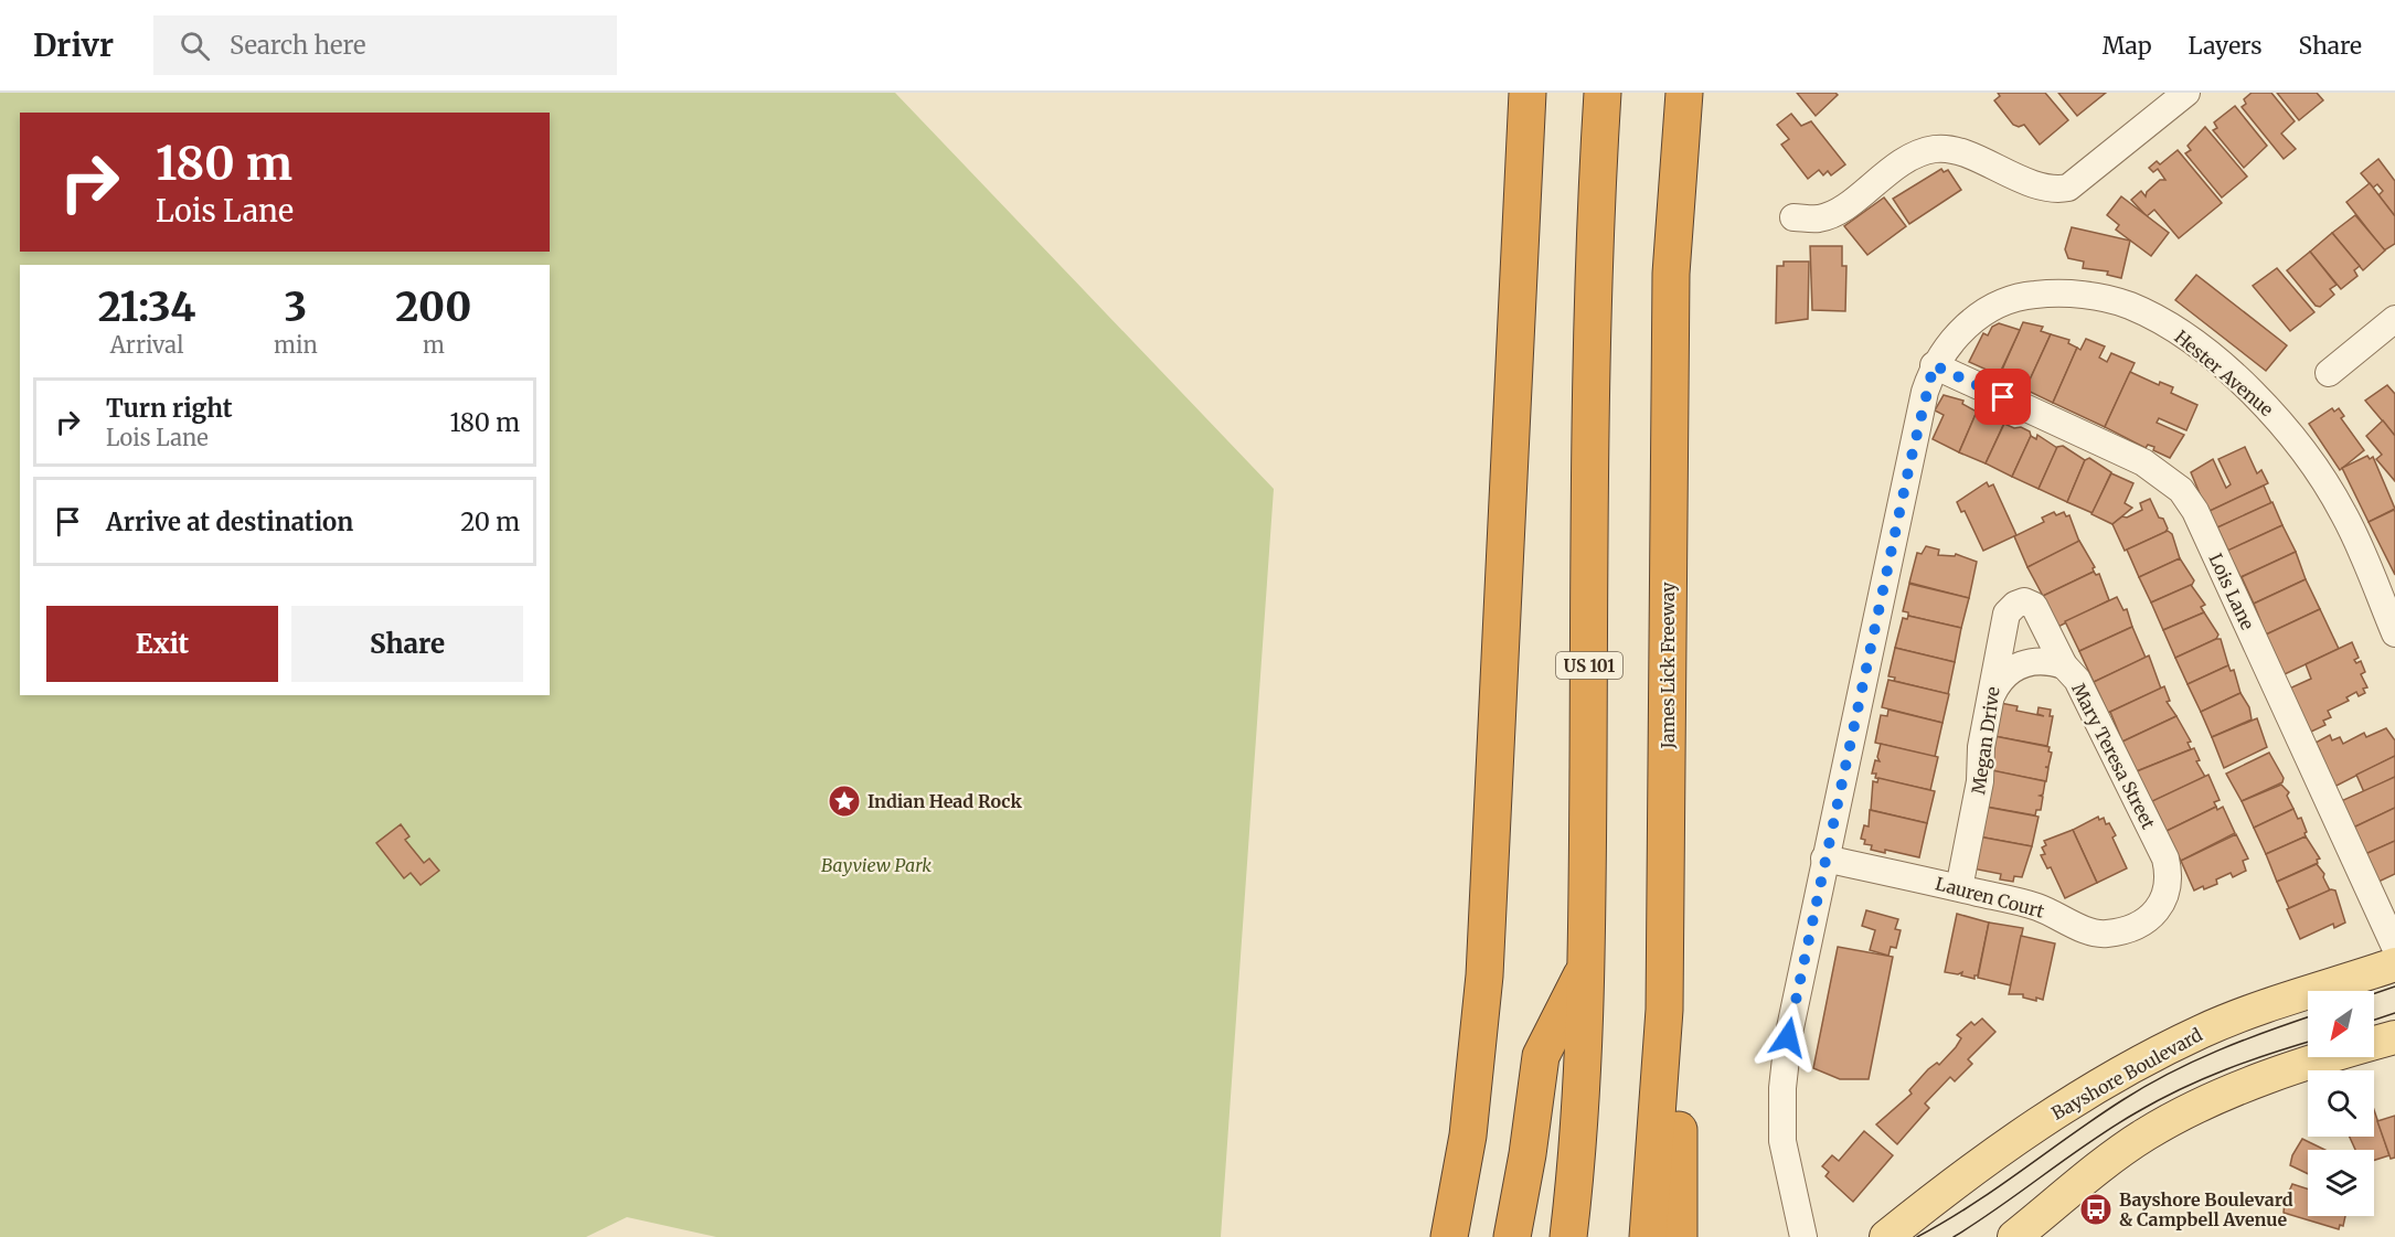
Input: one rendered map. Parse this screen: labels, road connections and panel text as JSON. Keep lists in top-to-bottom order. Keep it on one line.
{"streets":{"highway":["US 101","James Lick Freeway"],"main road":["Bayshore Boulevard"],"street":["Hester Avenue","Lois Lane","Megan Drive","Mary Teresa Street","Lauren Court"]},"crossings":[["Hester Avenue","Lois Lane"],["Hester Avenue","Lauren Court"],["Megan Drive","Mary Teresa Street"],["Megan Drive","Lauren Court"],["Mary Teresa Street","Lauren Court"]],"parks":["Bayview Park"],"places":{"place":["Indian Head Rock"],"bus stop":["Bayshore Boulevard & Campbell Avenue"]},"north":"bottom left","page":{"header":"Drivr","search":"Search here","nav":["Map","Layers","Share"],"turn":["180 m","Lois Lane"],"eta":["21:34","Arrival","3","min","200","m"],"list":[{"name":"Turn right","note":"Lois Lane","value":"180 m"},{"name":"Arrive at destination","value":"20 m"}],"buttons":["Exit","Share"]}}
